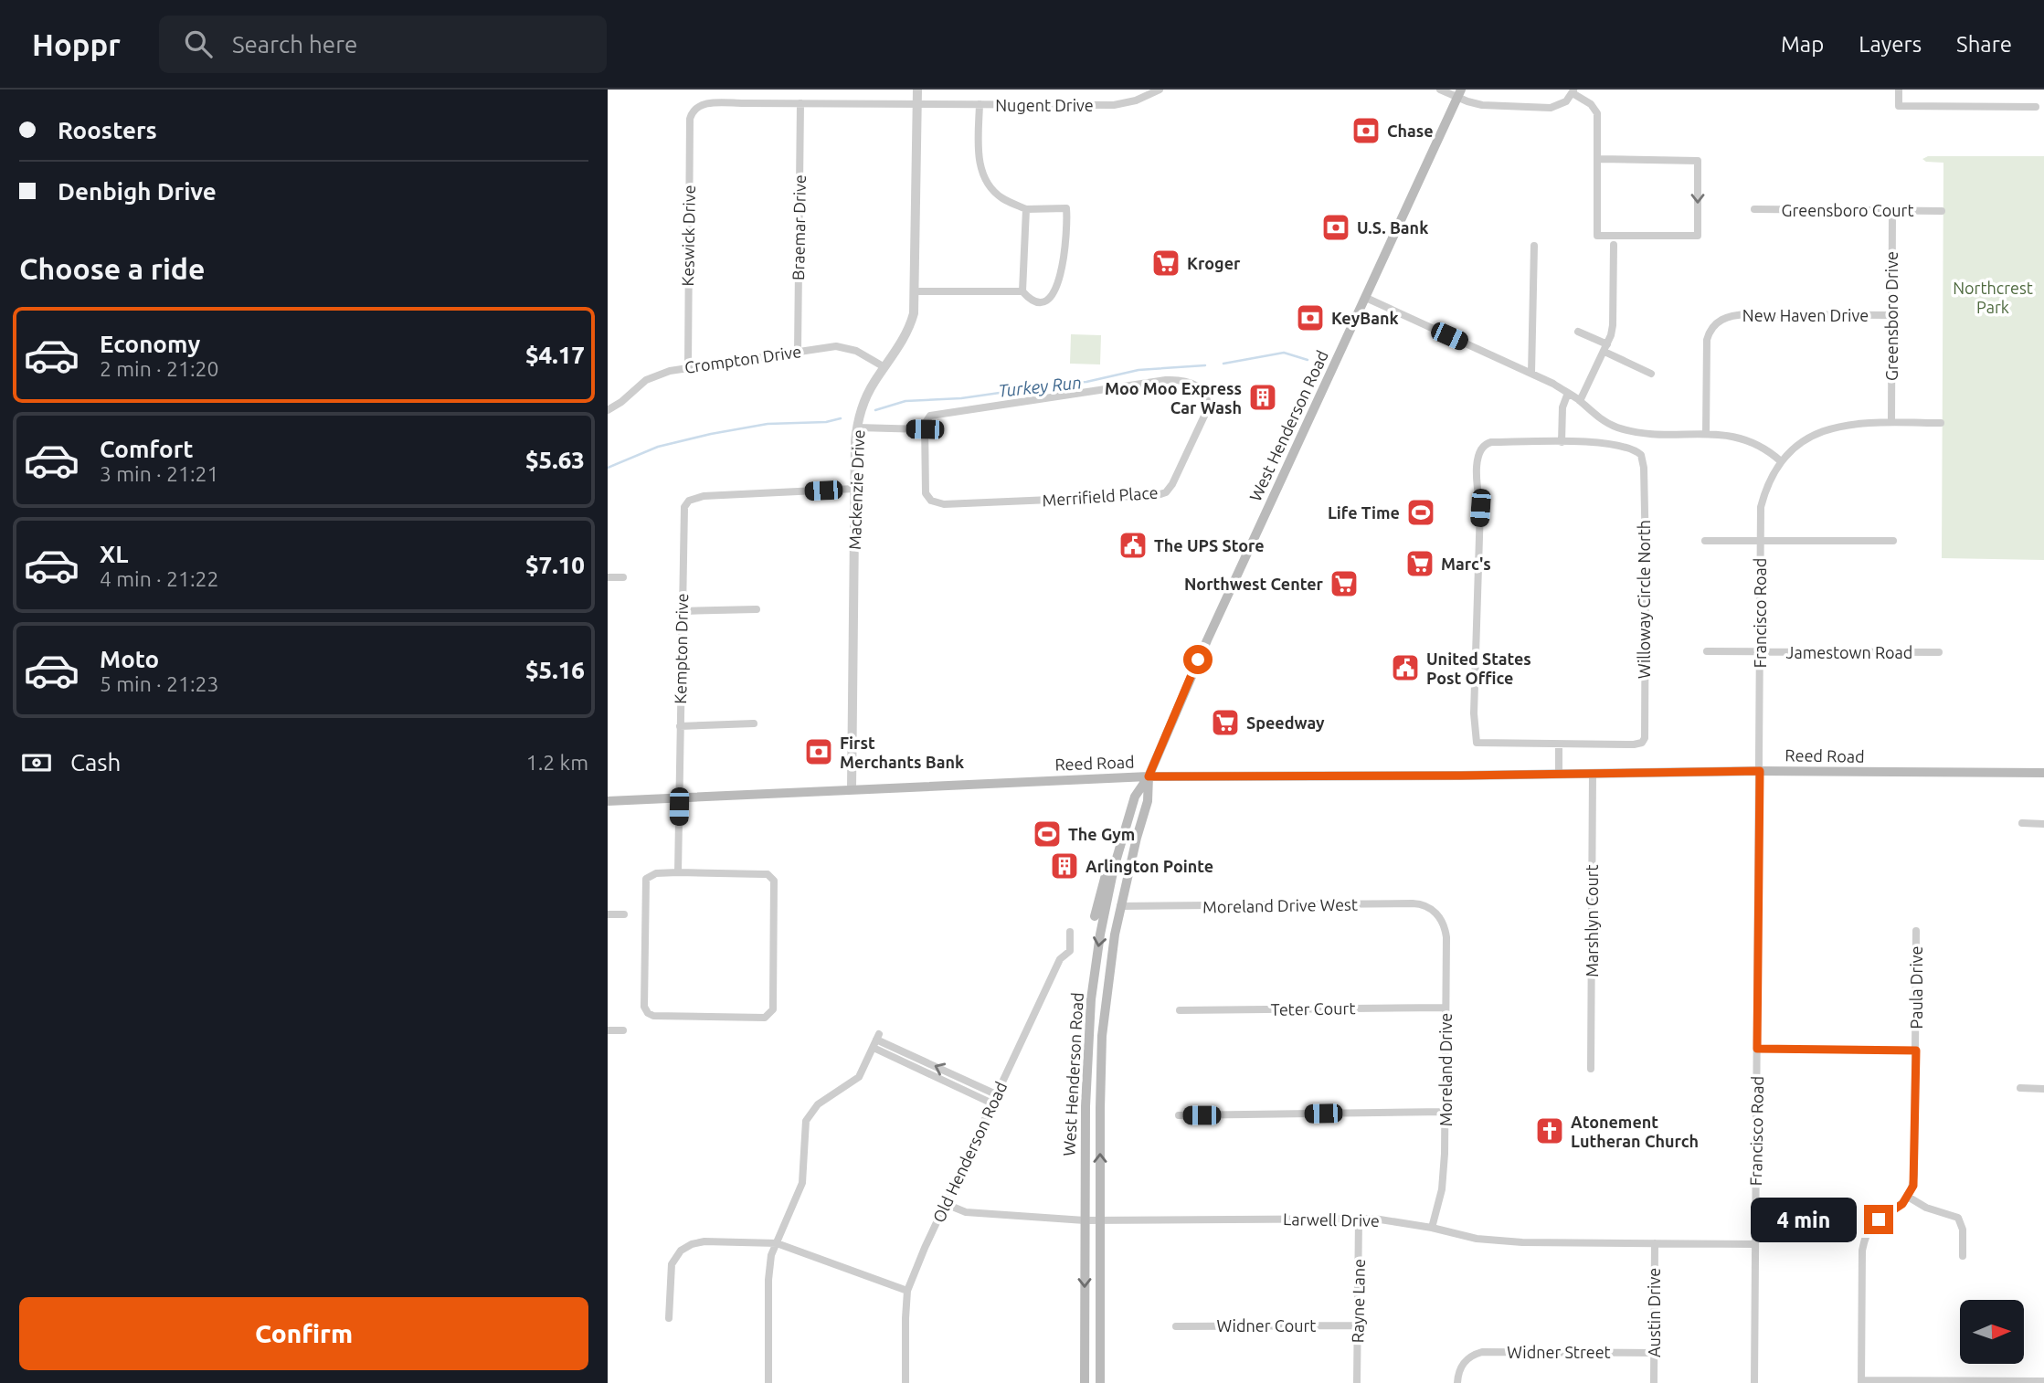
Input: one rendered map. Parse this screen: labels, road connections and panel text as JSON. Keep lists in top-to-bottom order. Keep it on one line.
{"streets":{"main road":["West Henderson Road","Reed Road"],"street":["Nugent Drive","Greensboro Court","Braemar Drive","Keswick Drive","New Haven Drive","Greensboro Drive","Crompton Drive","Mackenzie Drive","Merrifield Place","Willoway Circle North","Francisco Road","Kempton Drive","Jamestown Road","Moreland Drive West","Marshlyn Court","Paula Drive","Teter Court","Moreland Drive","Old Henderson Road","Larwell Drive","Rayne Lane","Austin Drive","Widner Court","Widner Street"]},"crossings":[["Nugent Drive","Braemar Drive"],["Nugent Drive","Keswick Drive"],["Nugent Drive","Mackenzie Drive"],["Greensboro Court","Greensboro Drive"],["Braemar Drive","Crompton Drive"],["Keswick Drive","Crompton Drive"],["New Haven Drive","Greensboro Drive"],["Crompton Drive","Mackenzie Drive"],["West Henderson Road","Reed Road"],["West Henderson Road","Moreland Drive West"],["West Henderson Road","Larwell Drive"],["Mackenzie Drive","Kempton Drive"],["Mackenzie Drive","Reed Road"],["Francisco Road","Jamestown Road"],["Francisco Road","Reed Road"],["Francisco Road","Larwell Drive"],["Kempton Drive","Reed Road"],["Reed Road","Marshlyn Court"],["Moreland Drive West","Moreland Drive"],["Teter Court","Moreland Drive"],["Moreland Drive","Larwell Drive"],["Old Henderson Road","Larwell Drive"],["Larwell Drive","Rayne Lane"],["Larwell Drive","Austin Drive"],["Rayne Lane","Widner Court"],["Austin Drive","Widner Street"]],"water":["Turkey Run"],"parks":["Northcrest Park"],"places":{"bank":["Chase","U.S. Bank","KeyBank","First Merchants Bank"],"supermarket":["Kroger","Marc's","Northwest Center","Speedway"],"building":["Moo Moo Express Car Wash","Arlington Pointe"],"sports":["Life Time","The Gym"],"public building":["The UPS Store","United States Post Office"],"church":["Atonement Lutheran Church"]},"north":"right","page":{"header":"Hoppr","search":"Search here","nav":["Map","Layers","Share"],"banner":["Roosters","Denbigh Drive"],"heading":"Choose a ride","list":[{"name":"Economy","note":"2 min · 21:20","value":"$4.17"},{"name":"Comfort","note":"3 min · 21:21","value":"$5.63"},{"name":"XL","note":"4 min · 21:22","value":"$7.10"},{"name":"Moto","note":"5 min · 21:23","value":"$5.16"}],"pay":["Cash","1.2 km"],"bubble":"4 min","buttons":"Confirm"}}
